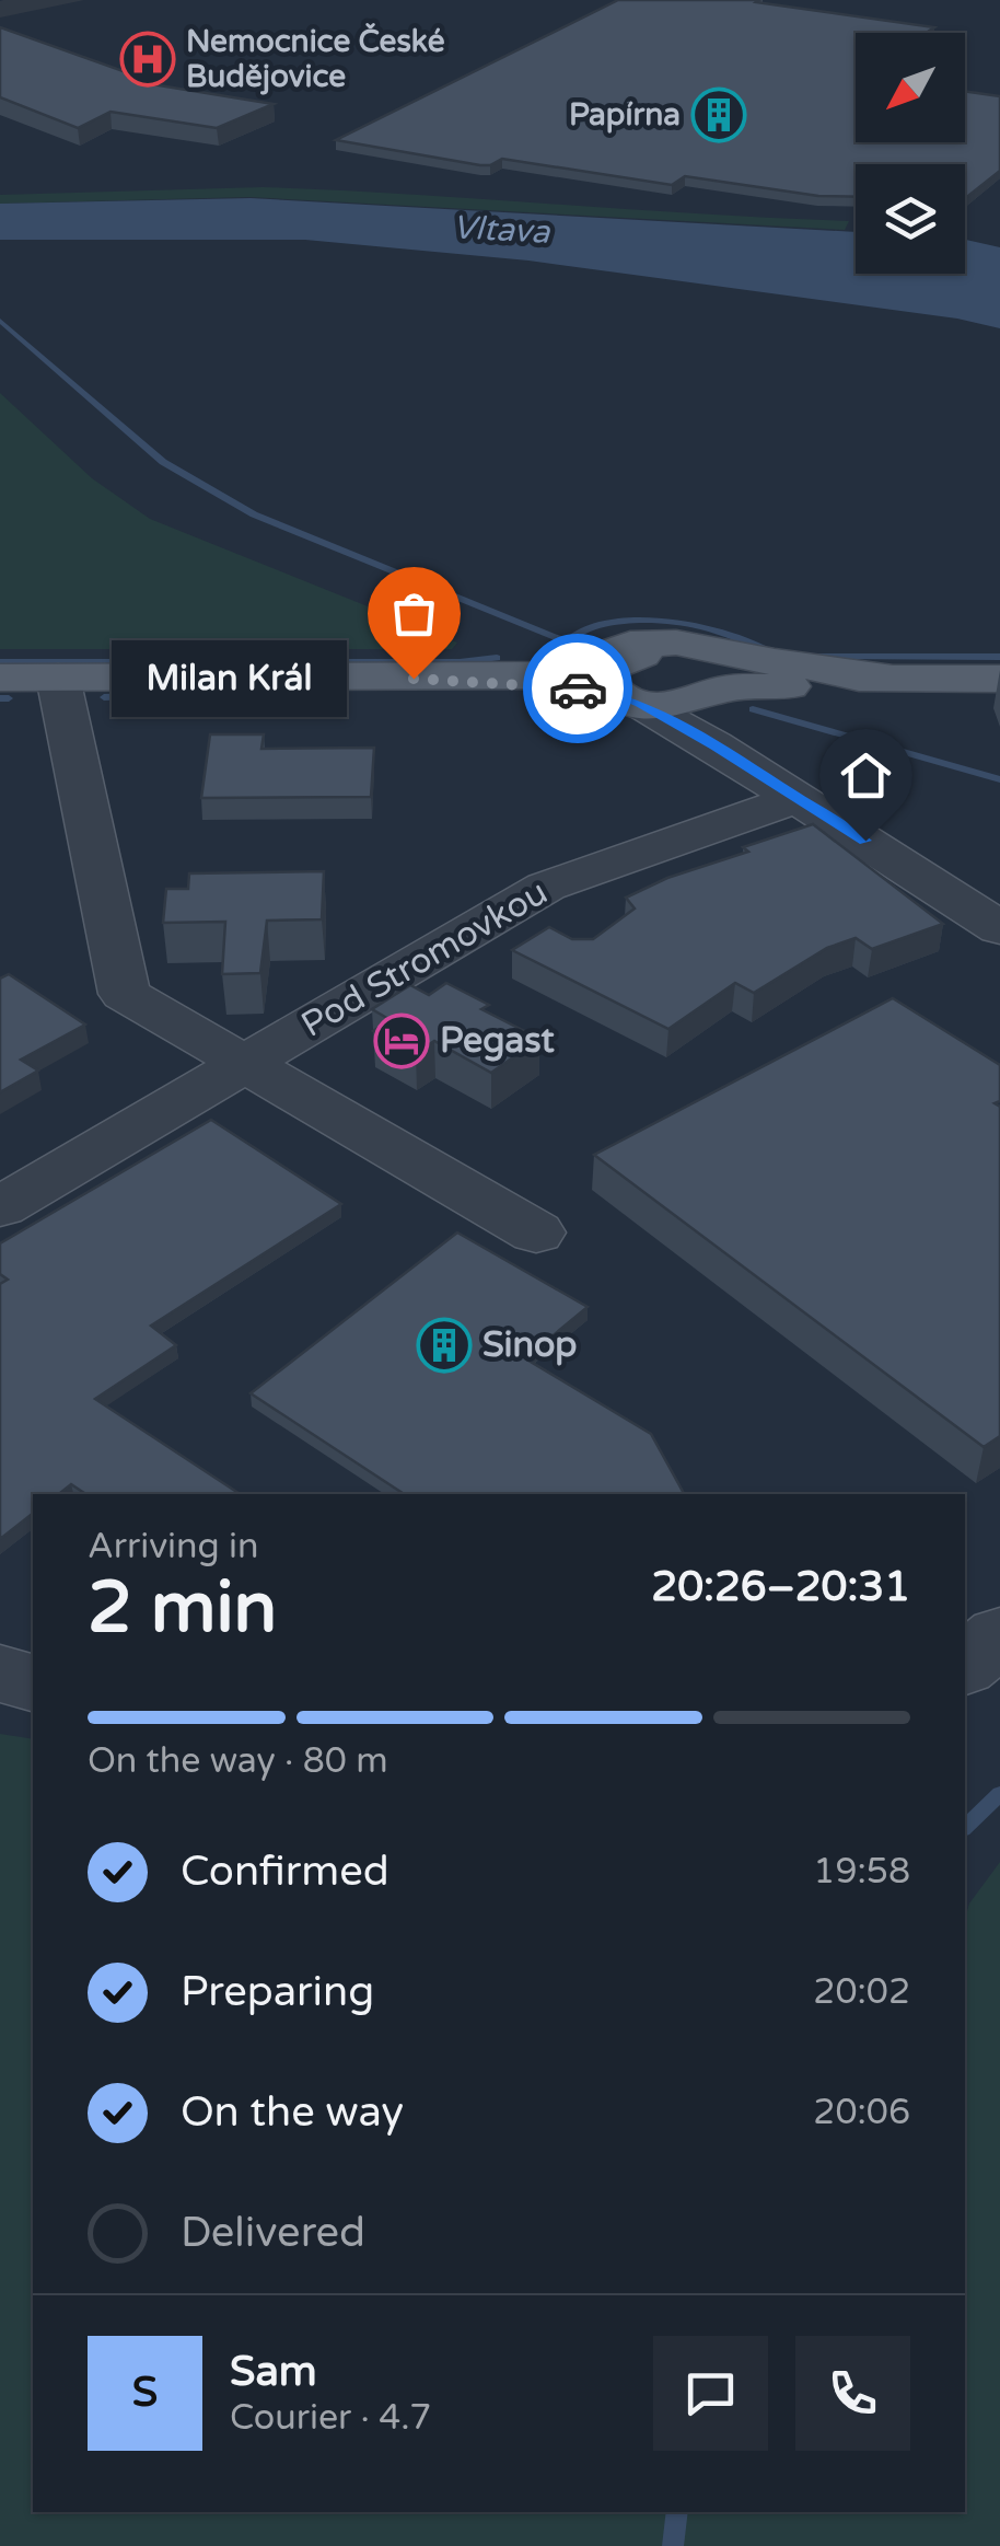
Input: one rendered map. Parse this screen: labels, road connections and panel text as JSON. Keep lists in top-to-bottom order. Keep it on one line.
{"streets":{"street":["Pod Stromovkou"]},"water":["Vltava"],"places":{"hospital":["Nemocnice České Budějovice"],"building":["Papírna","Sinop"],"other":["Milan Král"],"hotel":["Pegast"]},"north":"bottom left","page":{"bubble":"Milan Král","heading":["2 min","Arriving in","20:26–20:31"],"panel":["Sam","Courier · 4.7"],"bar":"On the way · 80 m","list":[["Confirmed","19:58"],["Preparing","20:02"],["On the way","20:06"],"Delivered"],"round":"S"}}
